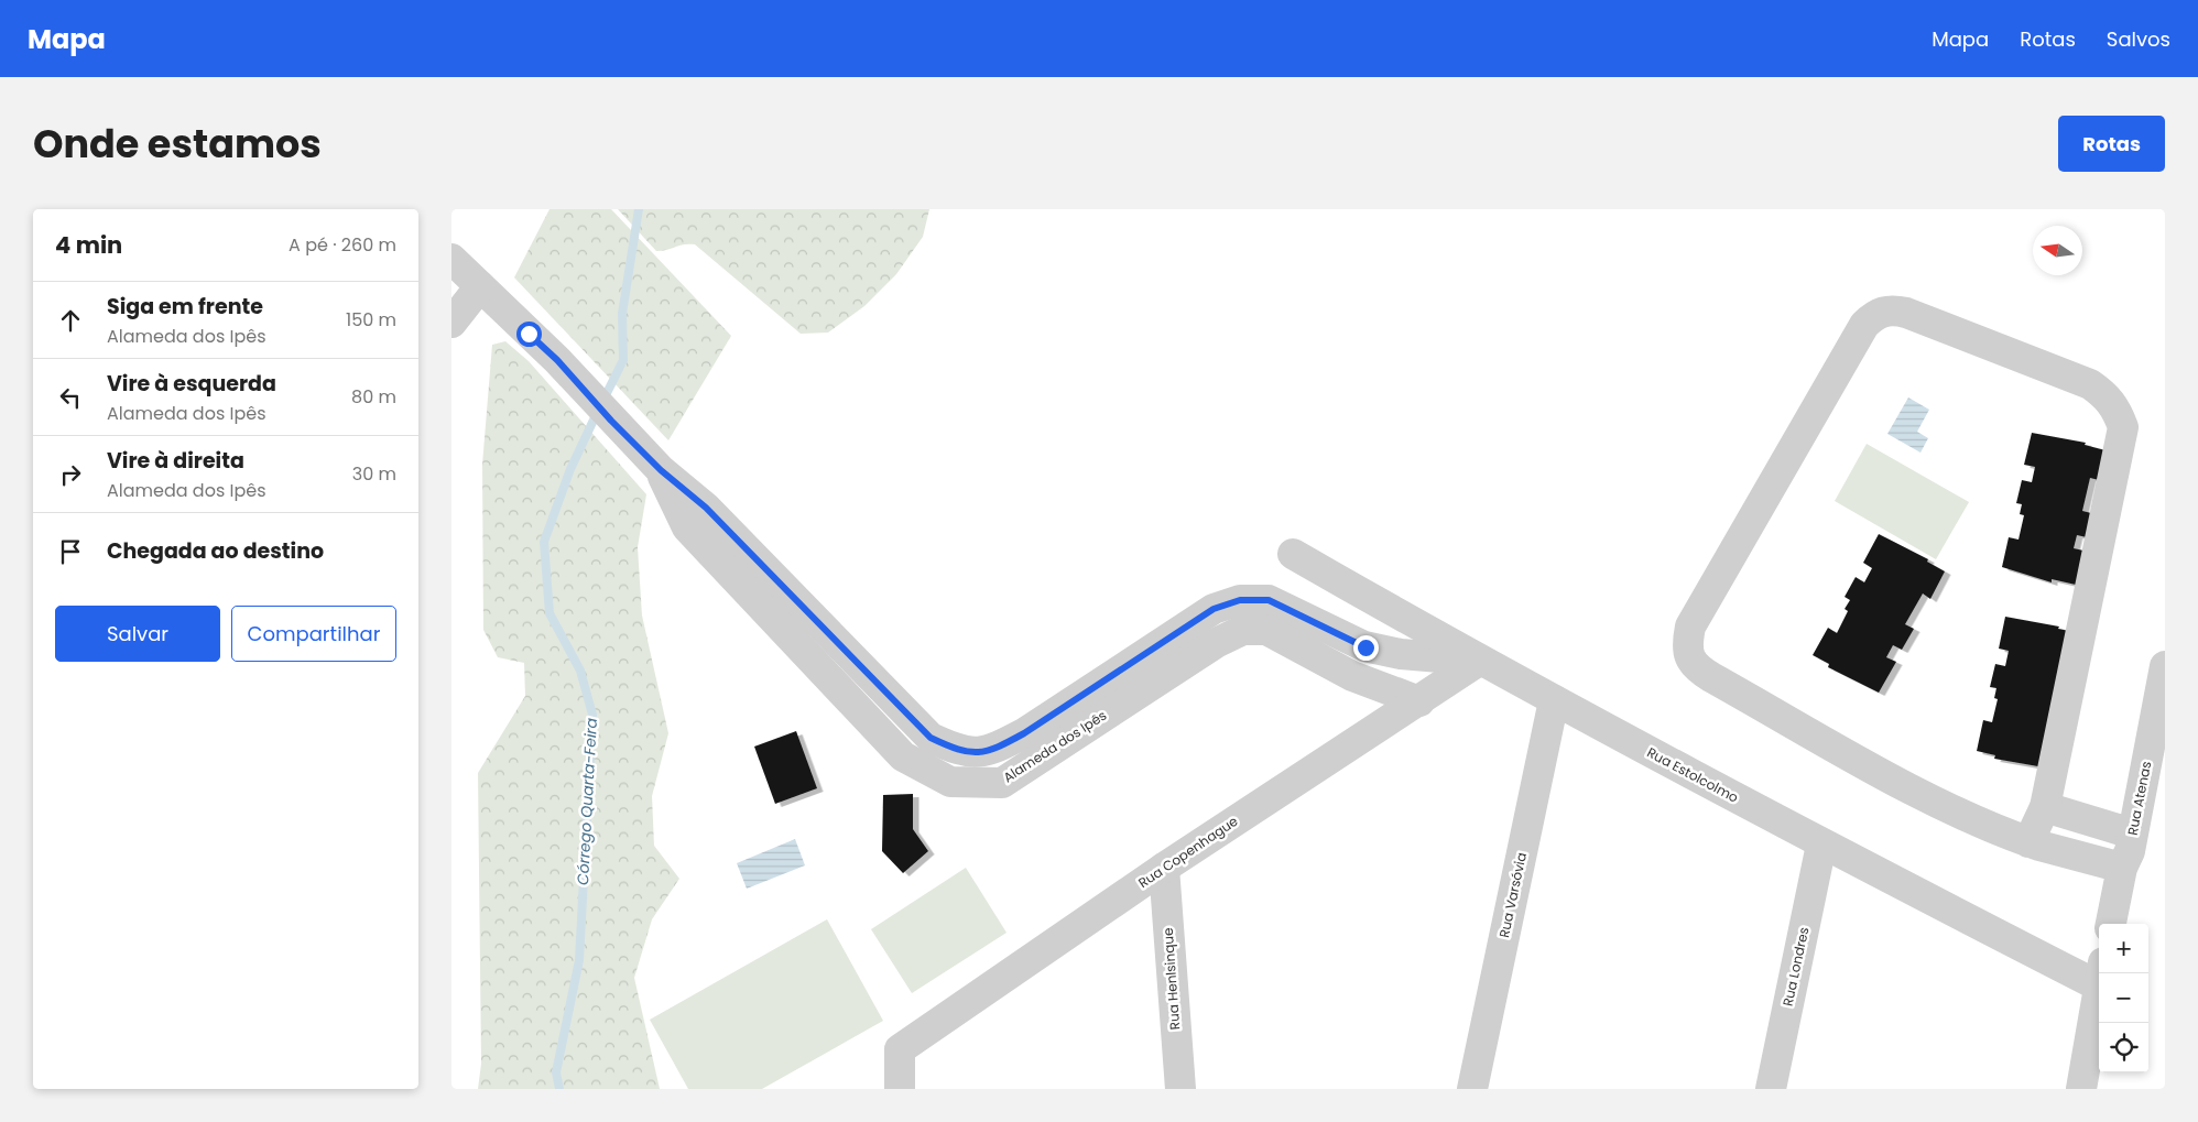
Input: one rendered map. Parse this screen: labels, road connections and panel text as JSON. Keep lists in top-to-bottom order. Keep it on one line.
{"streets":{"street":["Alameda dos Ipês","Rua Estolcolmo","Rua Atenas","Rua Copenhague","Rua Varsóvia","Rua Londres","Rua Henlsinque"]},"crossings":[["Alameda dos Ipês","Rua Estolcolmo"],["Alameda dos Ipês","Rua Copenhague"],["Rua Estolcolmo","Rua Copenhague"],["Rua Estolcolmo","Rua Varsóvia"],["Rua Estolcolmo","Rua Londres"],["Rua Copenhague","Rua Henlsinque"]],"water":["Córrego Quarta-Feira"],"north":"left","page":{"header":"Mapa","nav":["Mapa","Rotas","Salvos"],"title":"Onde estamos","buttons":["Rotas",["Salvar","Compartilhar"]],"heading":["4 min","A pé · 260 m"],"list":[["Siga em frente","Alameda dos Ipês","150 m"],["Vire à esquerda","Alameda dos Ipês","80 m"],["Vire à direita","Alameda dos Ipês","30 m"],"Chegada ao destino"],"map_buttons":["+","−"]}}
